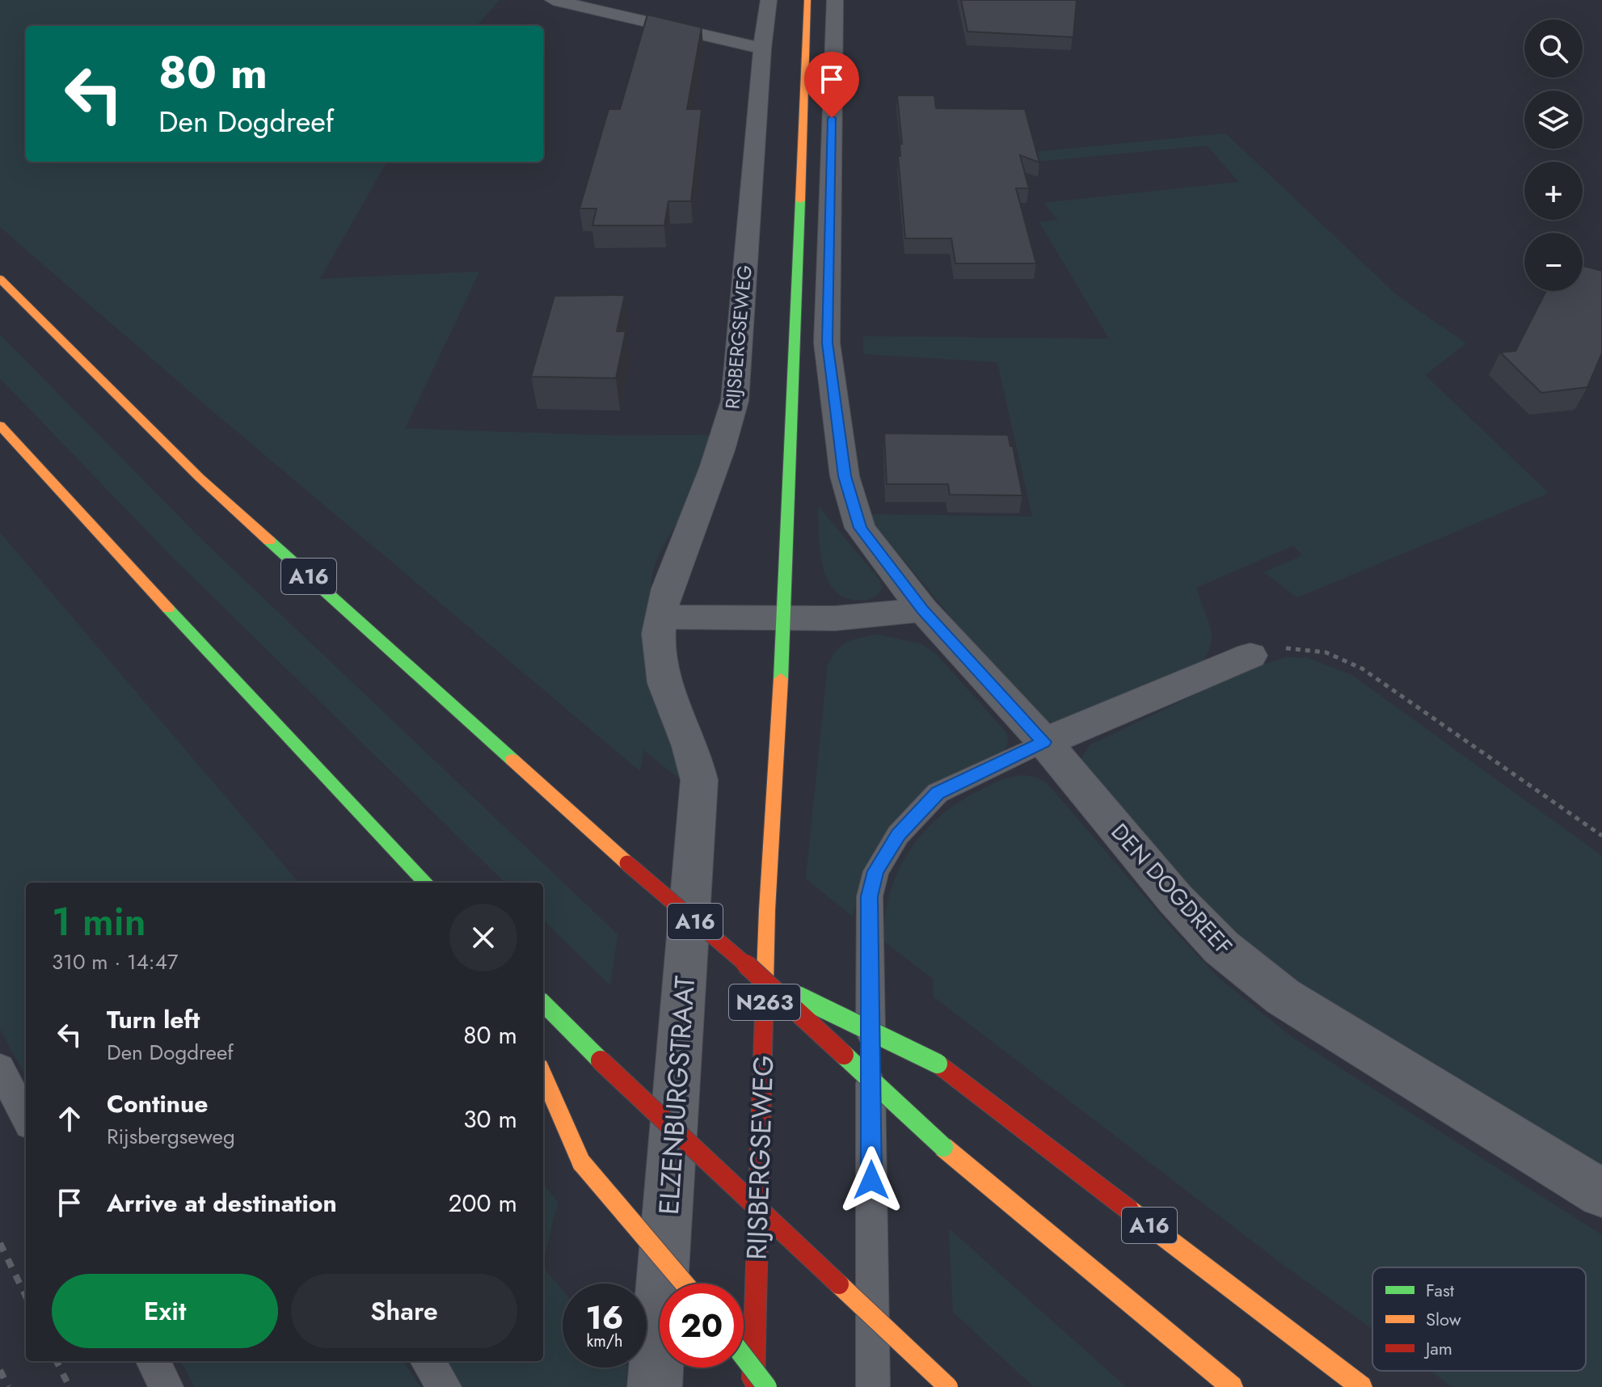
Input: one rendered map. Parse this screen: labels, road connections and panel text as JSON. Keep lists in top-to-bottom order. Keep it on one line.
{"streets":{"main road":["RIJSBERGSEWEG","A16","N263"],"street":["DEN DOGDREEF","ELZENBURGSTRAAT"]},"crossings":[["RIJSBERGSEWEG","ELZENBURGSTRAAT"]],"legend":["Fast","Slow","Jam"],"page":{"map_buttons":["+","−"],"turn":["80 m","Den Dogdreef"],"heading":["1 min","310 m · 14:47"],"list":[{"name":"Turn left","note":"Den Dogdreef","value":"80 m"},{"name":"Continue","note":"Rijsbergseweg","value":"30 m"},{"name":"Arrive at destination","value":"200 m"}],"buttons":["Exit","Share"],"speed":"16 km/h","limit":"20"}}
